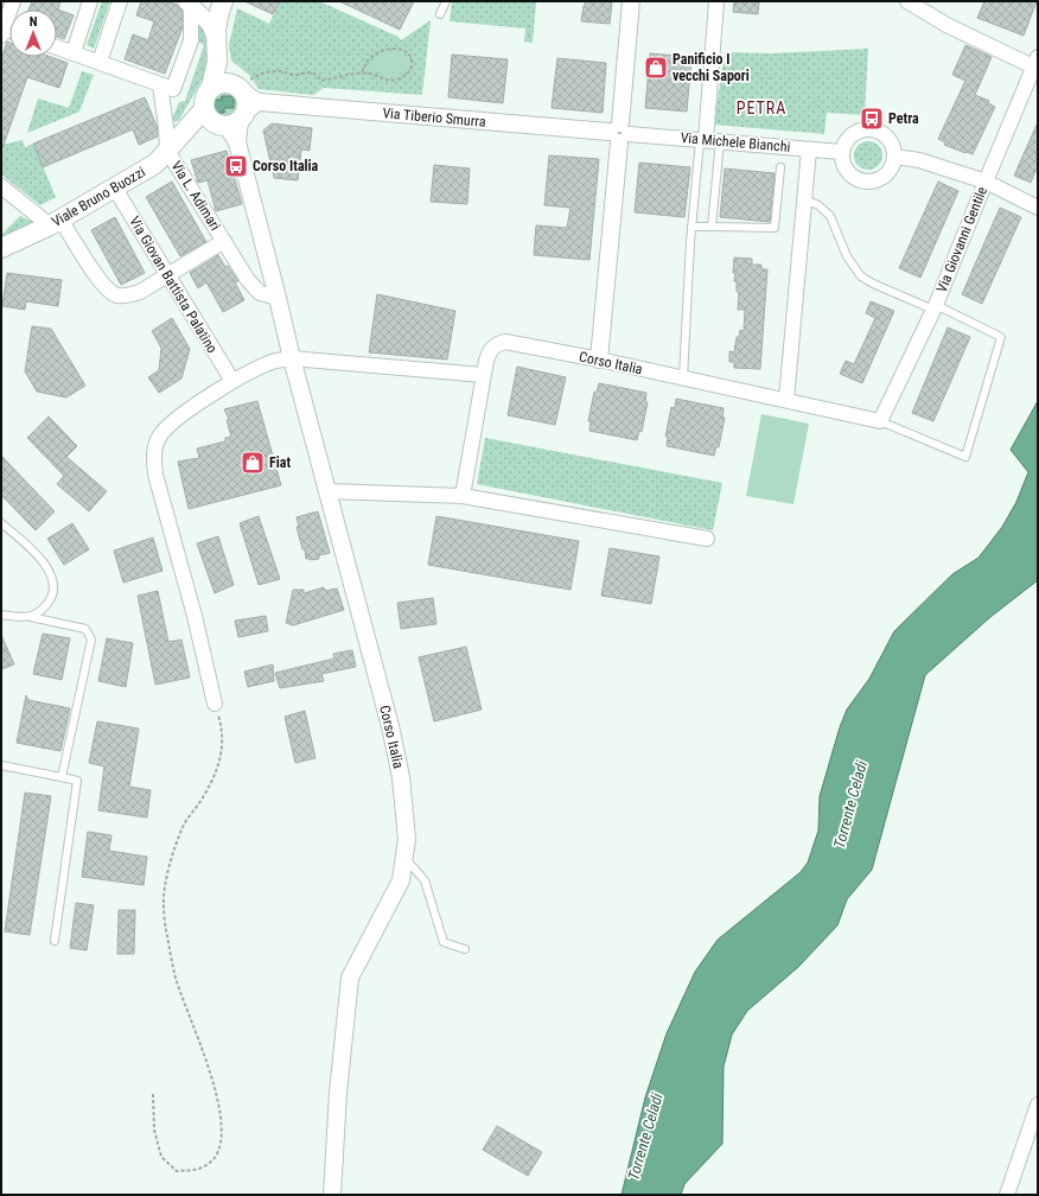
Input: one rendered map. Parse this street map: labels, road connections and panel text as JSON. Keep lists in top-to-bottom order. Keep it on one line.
{"streets":{"main road":["Viale Bruno Buozzi"],"street":["Via Tiberio Smurra","Via Michele Bianchi","Via L. Adimari","Via Giovanni Gentile","Via Giovan Battista Palatino","Corso Italia"]},"crossings":[["Via Tiberio Smurra","Via Michele Bianchi"],["Via L. Adimari","Viale Bruno Buozzi"],["Via L. Adimari","Via Giovan Battista Palatino"],["Via L. Adimari","Corso Italia"],["Viale Bruno Buozzi","Via Giovan Battista Palatino"],["Viale Bruno Buozzi","Corso Italia"],["Via Giovanni Gentile","Corso Italia"]],"districts":["PETRA"],"water":["Torrente Celadi"],"places":{"shop":["Panificio I vecchi Sapori","Fiat"],"bus stop":["Petra","Corso Italia"]},"north":"top"}
